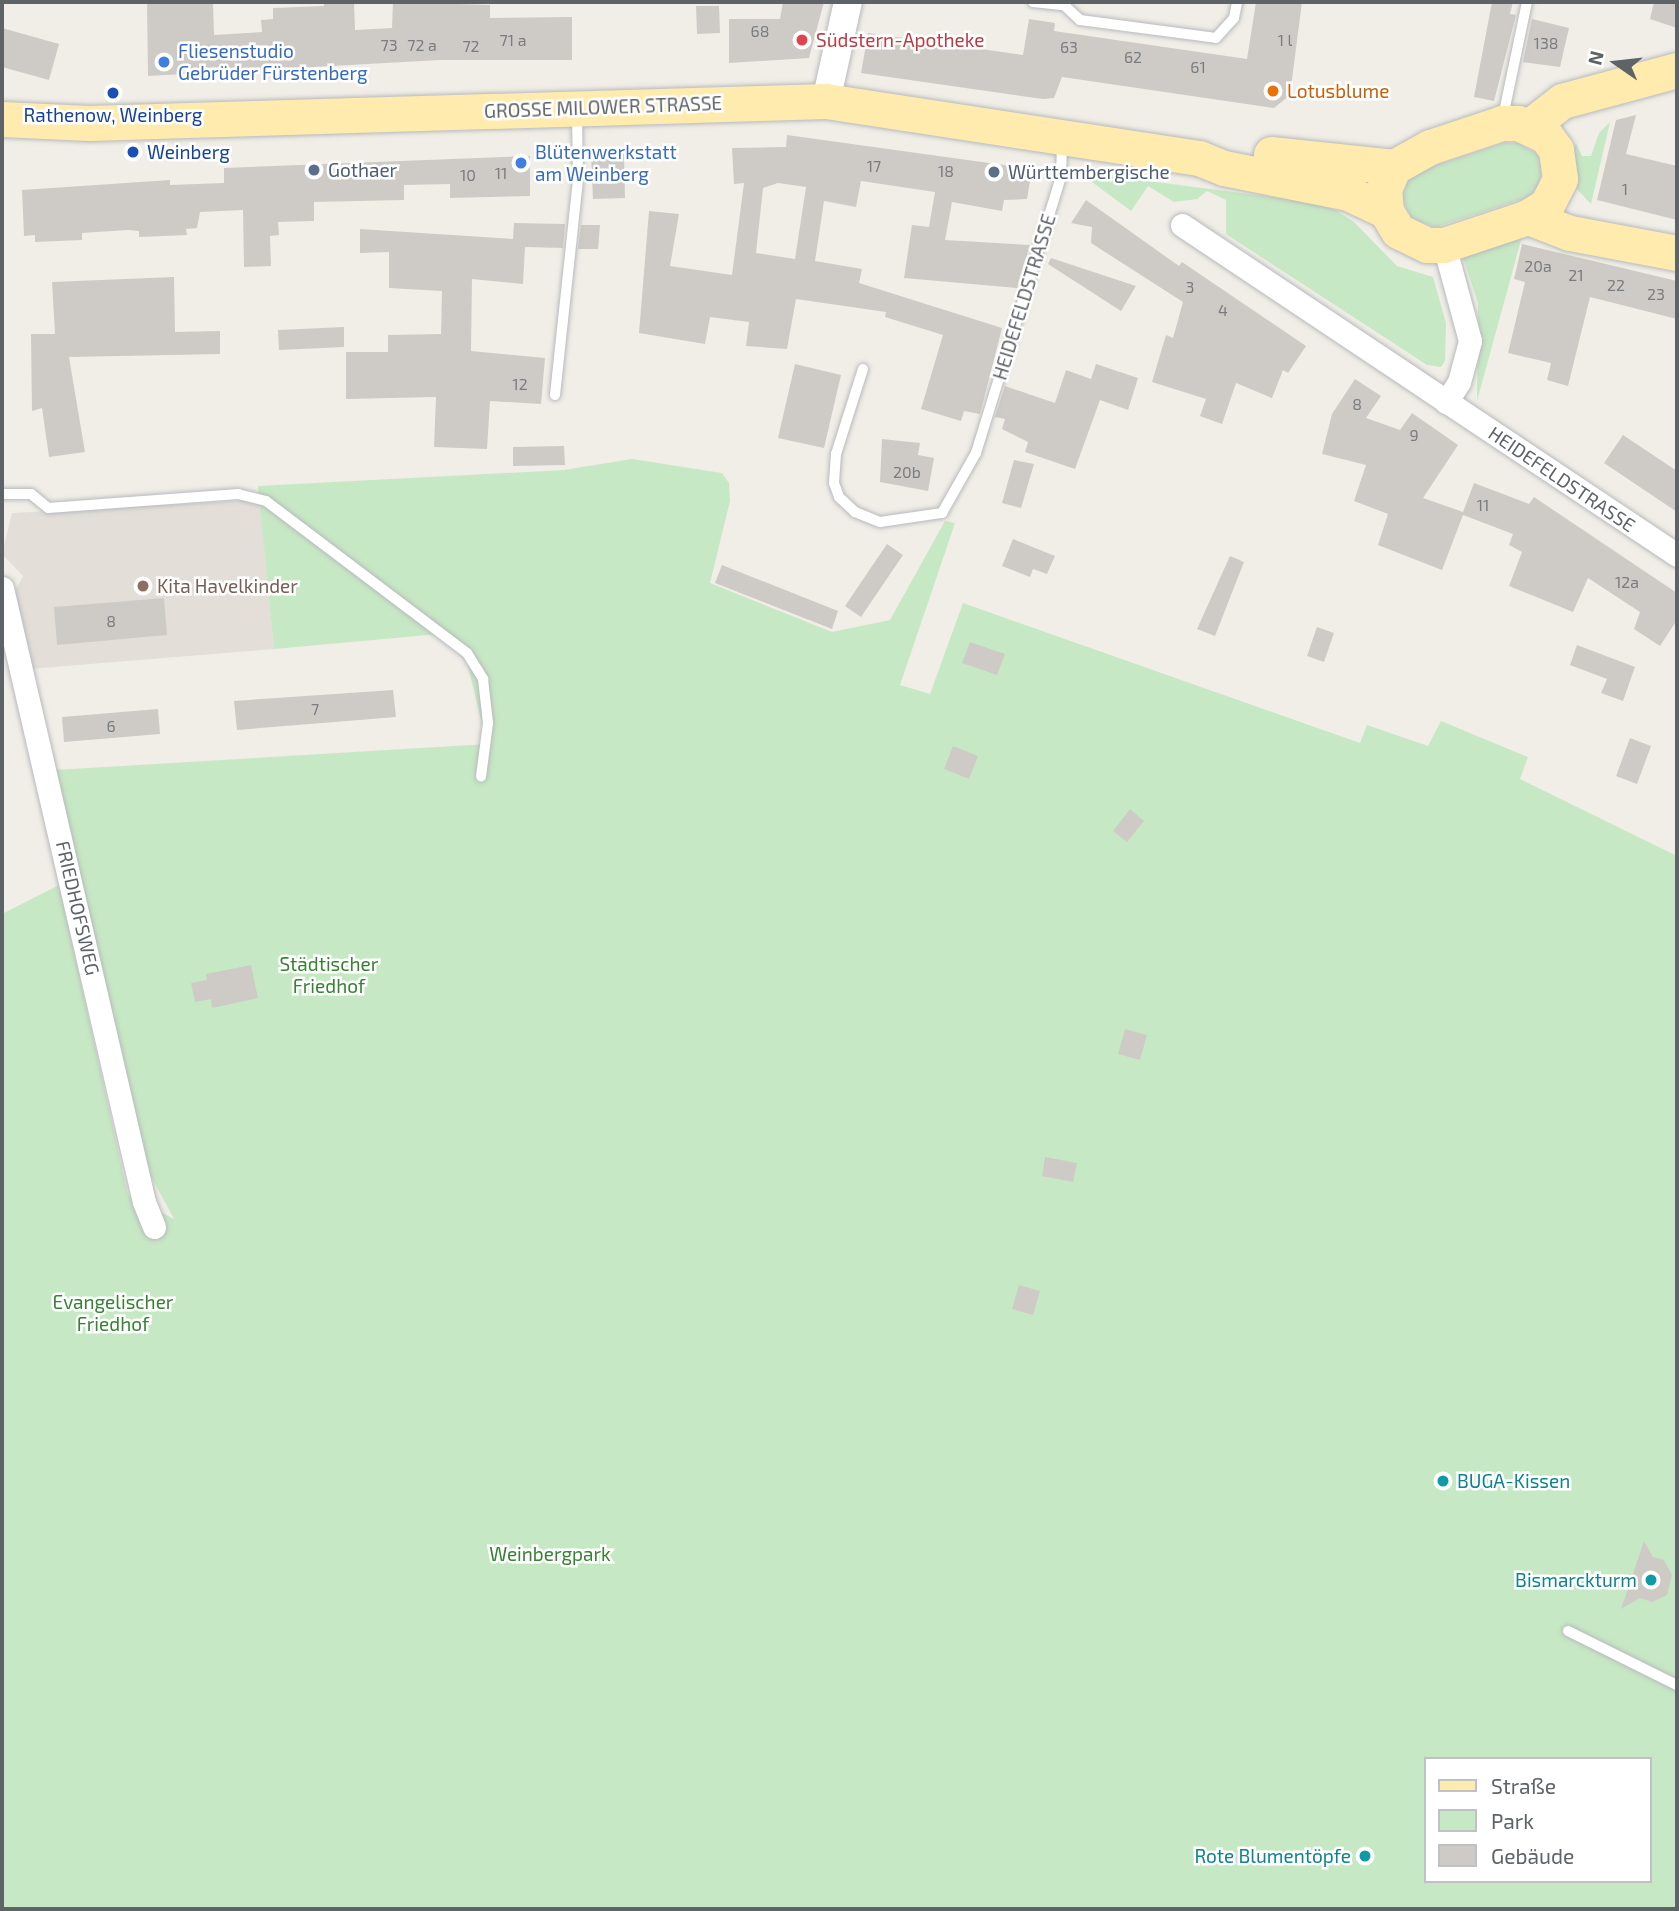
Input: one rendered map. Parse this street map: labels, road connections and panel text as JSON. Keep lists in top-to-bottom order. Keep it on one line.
{"streets":{"main road":["GROSSE MILOWER STRASSE"],"street":["HEIDEFELDSTRASSE","FRIEDHOFSWEG"]},"crossings":[["GROSSE MILOWER STRASSE","HEIDEFELDSTRASSE"]],"parks":["Städtischer Friedhof","Evangelischer Friedhof","Weinbergpark"],"places":["Südstern-Apotheke","Fliesenstudio Gebrüder Fürstenberg","Lotusblume","Rathenow, Weinberg","Weinberg","Blütenwerkstatt am Weinberg","Gothaer","Württembergische","Kita Havelkinder","BUGA-Kissen","Bismarckturm","Rote Blumentöpfe"],"house_numbers":["68","71 a","1 l","138","73","72 a","72","63","62","61","17","18","11","10","1","20a","21","22","3","23","4","12","8","9","20b","11","12a","8","7","6"],"legend":["Straße","Park","Gebäude"],"north":"left"}
